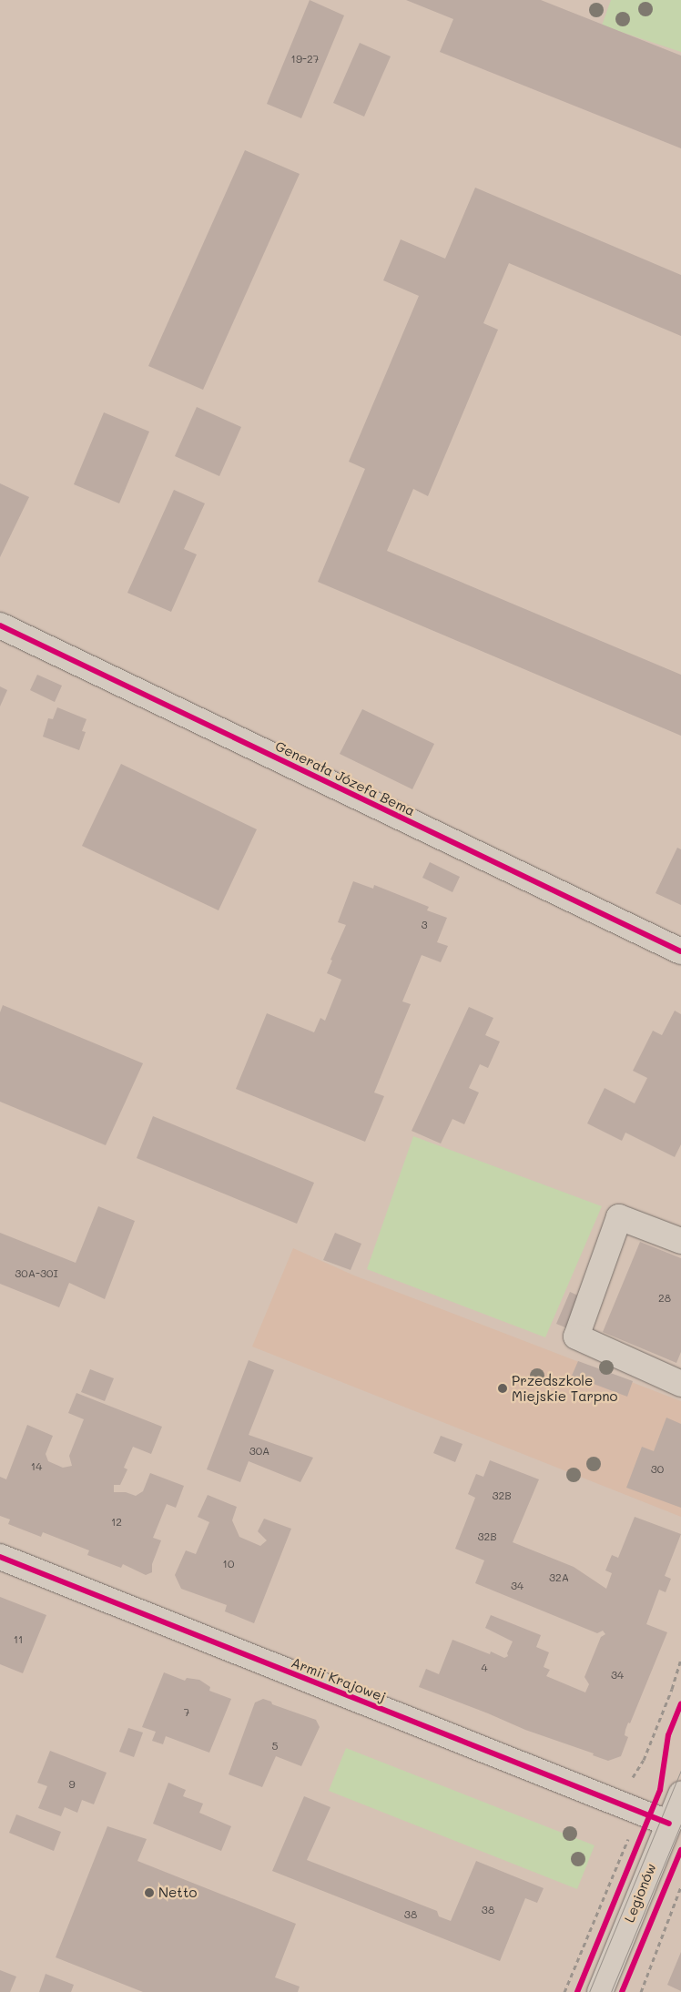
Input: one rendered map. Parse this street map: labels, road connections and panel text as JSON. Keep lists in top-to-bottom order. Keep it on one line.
{"streets":{"street":["Generała Józefa Bema","Armii Krajowej","Legionów"]},"crossings":[["Armii Krajowej","Legionów"]],"places":["Przedszkole Miejskie Tarpno","Netto"],"house_numbers":["19-27","3","30A-30I","28","30A","14","30","32B","12","32B","10","32A","34","11","4","34","7","5","9","38","38"]}
